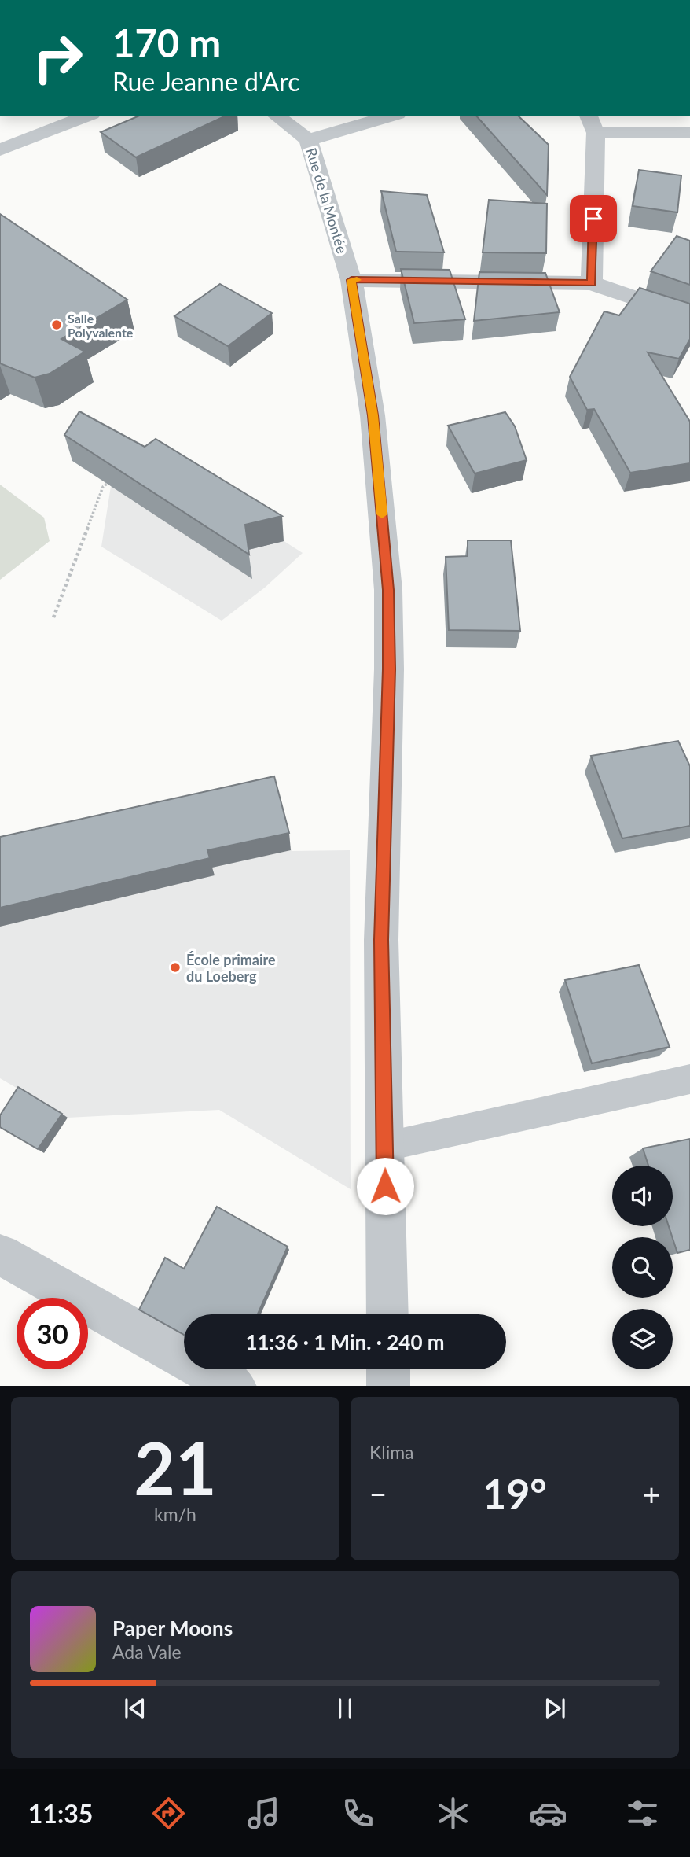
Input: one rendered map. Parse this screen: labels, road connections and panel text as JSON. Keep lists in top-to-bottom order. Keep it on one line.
{"streets":{"street":["Rue de la Montée"]},"places":["Salle Polyvalente","École primaire du Loeberg"],"page":{"turn":["170 m","Rue Jeanne d'Arc"],"limit":"30","trip":"11:36 · 1 Min. · 240 m","tile":[["21","km/h"],"Klima"],"heat":["−","19°","+"],"song":["Paper Moons","Ada Vale"],"tabs":"11:35"}}
